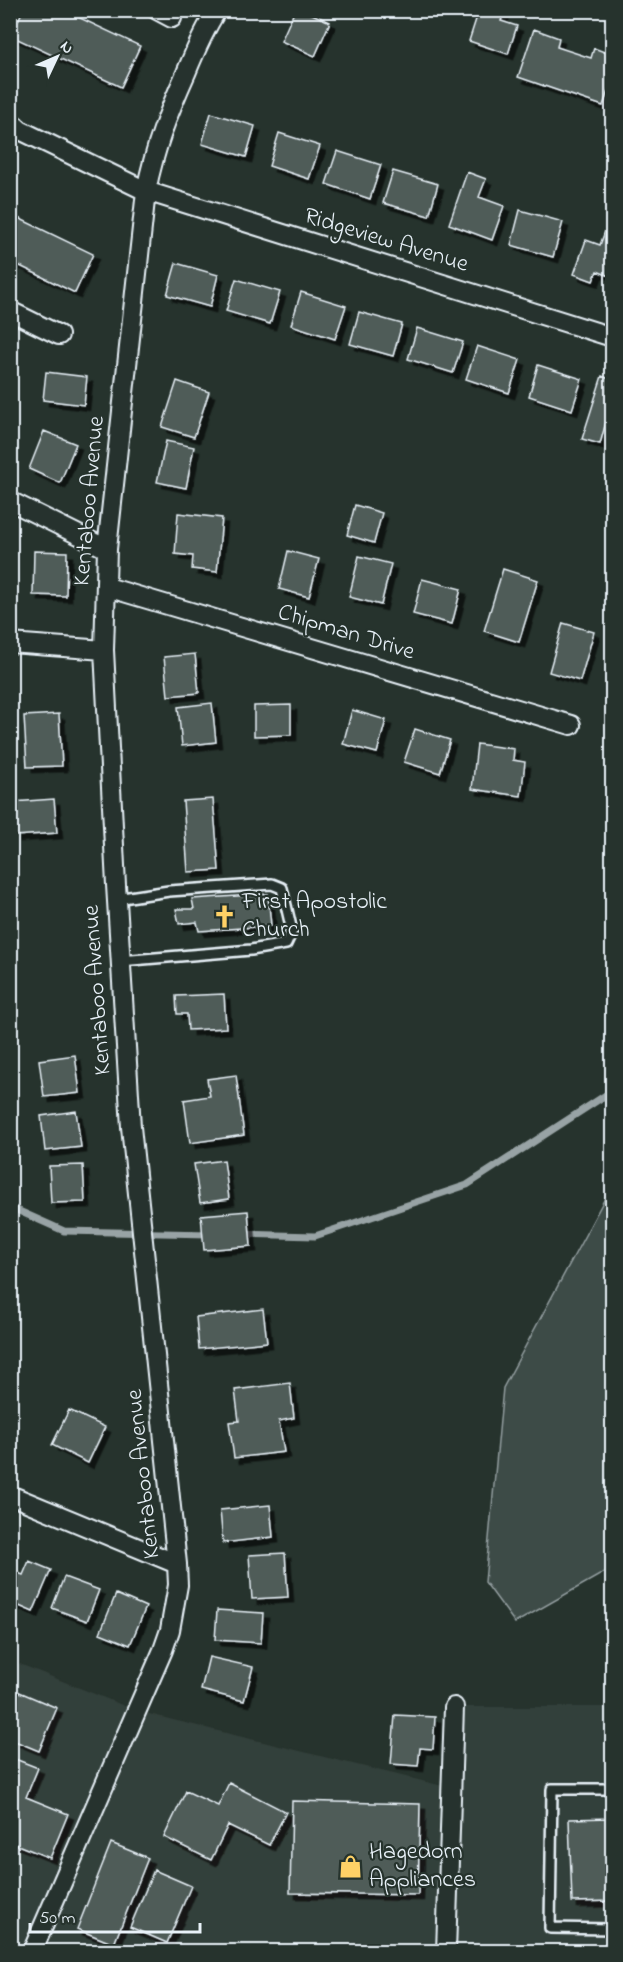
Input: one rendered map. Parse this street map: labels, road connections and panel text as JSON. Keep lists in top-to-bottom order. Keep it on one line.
{"streets":{"street":["Ridgeview Avenue","Kentaboo Avenue","Chipman Drive"]},"crossings":[["Ridgeview Avenue","Kentaboo Avenue"],["Kentaboo Avenue","Chipman Drive"]],"places":{"church":["First Apostolic Church"],"shop":["Hagedorn Appliances"]},"scale_bar":"50 m","north":"top right"}
